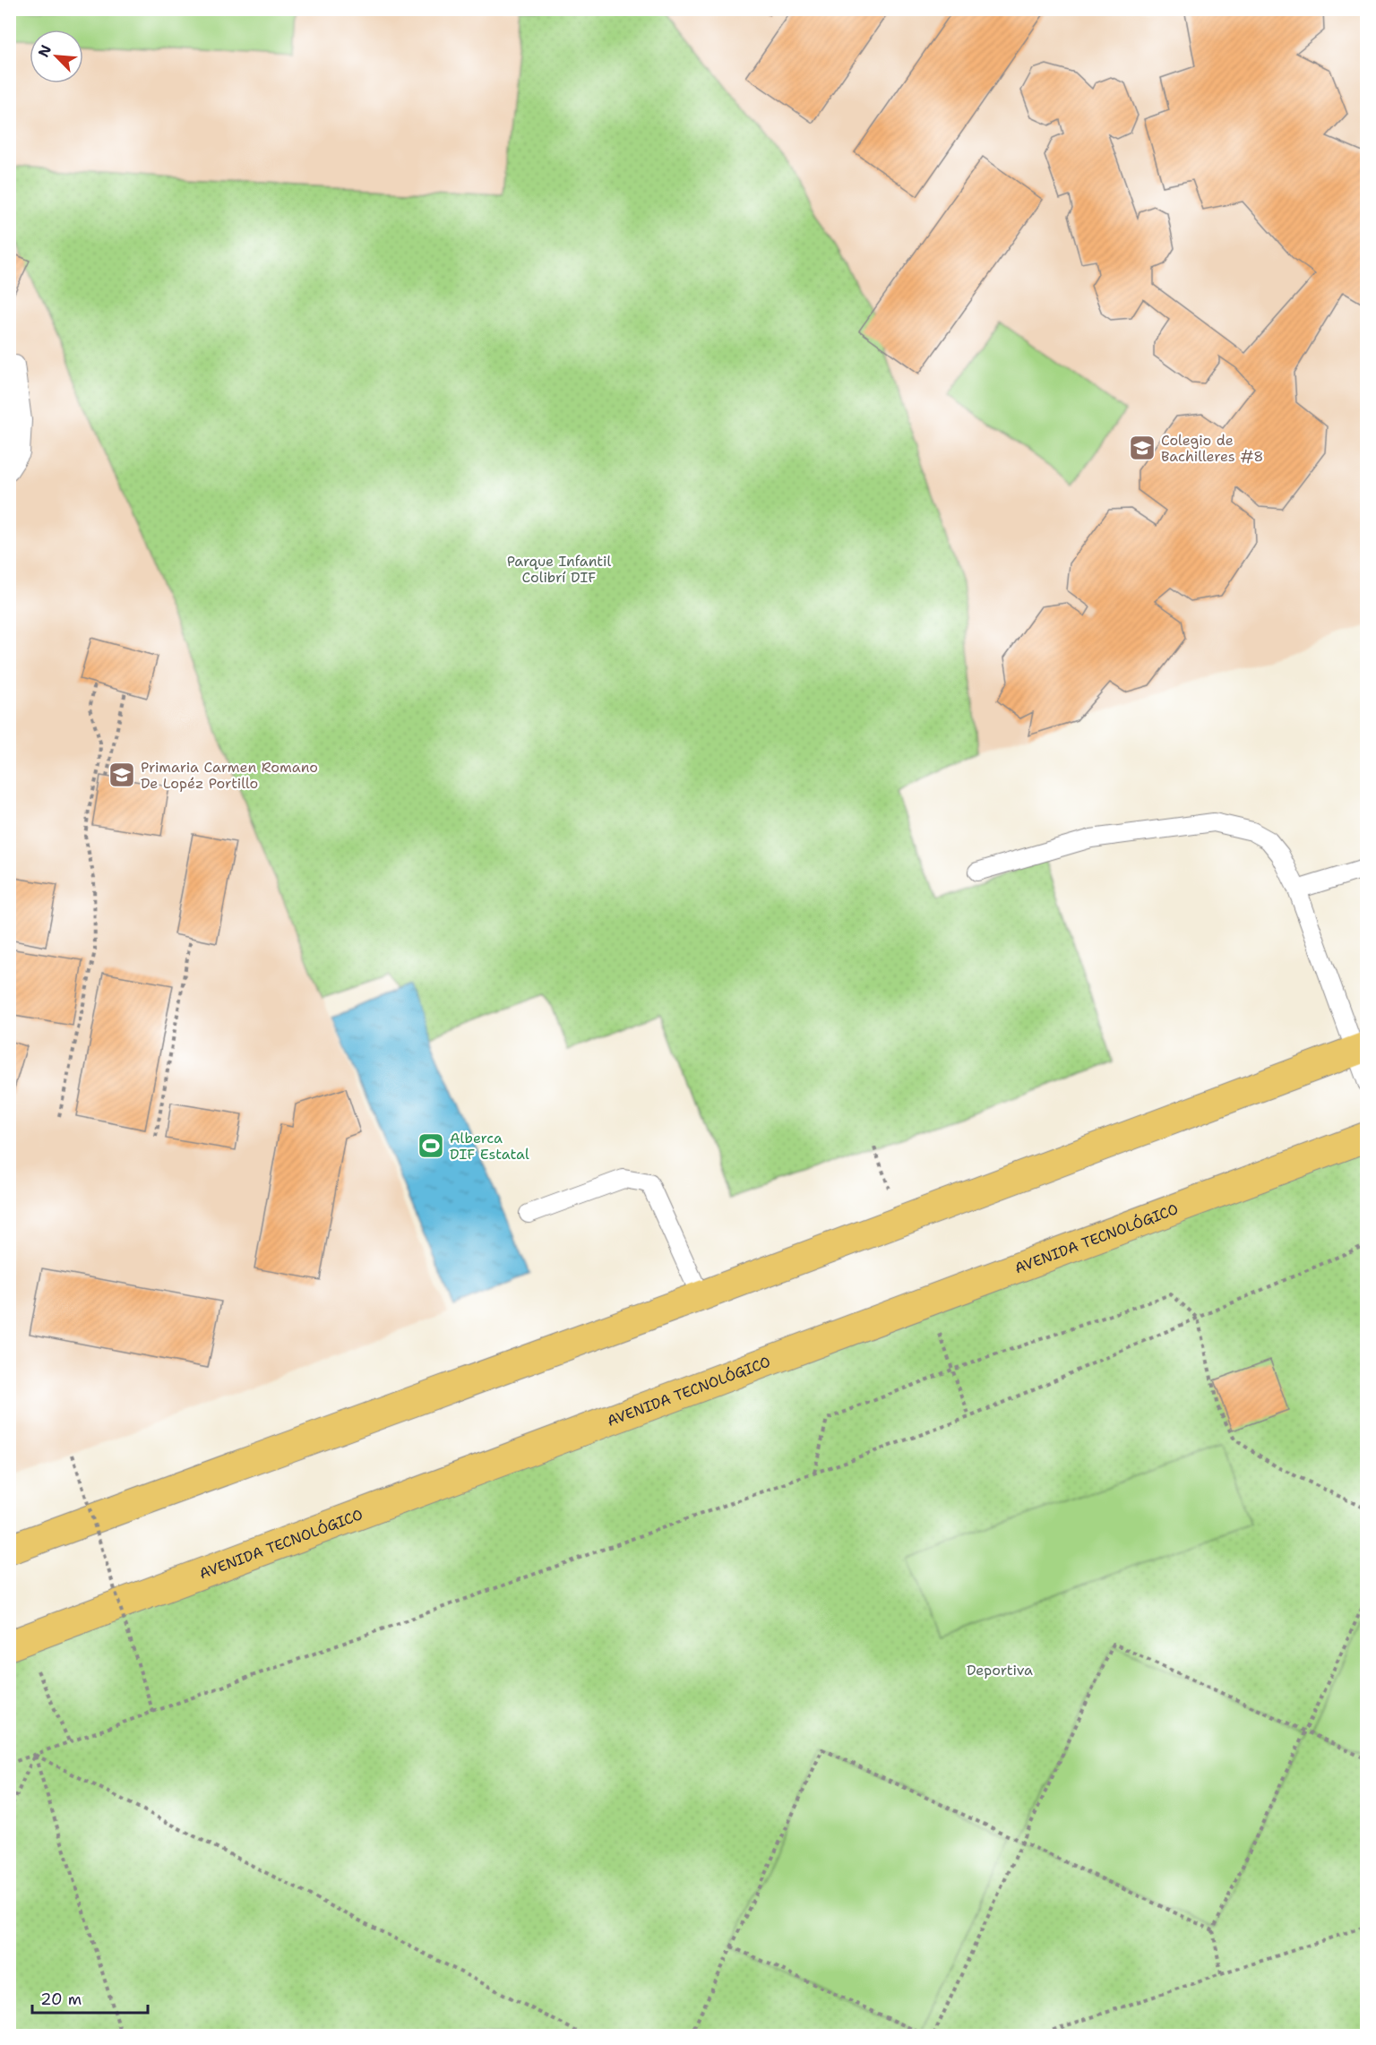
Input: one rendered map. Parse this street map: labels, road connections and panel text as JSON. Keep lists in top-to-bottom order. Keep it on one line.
{"streets":{"main road":["AVENIDA TECNOLÓGICO"]},"parks":["Parque Infantil Colibrí DIF","Deportiva"],"places":{"school or university":["Colegio de Bachilleres #8","Primaria Carmen Romano De Lopéz Portillo"],"sports":["Alberca DIF Estatal"]},"scale_bar":"20 m","north":"top left"}
